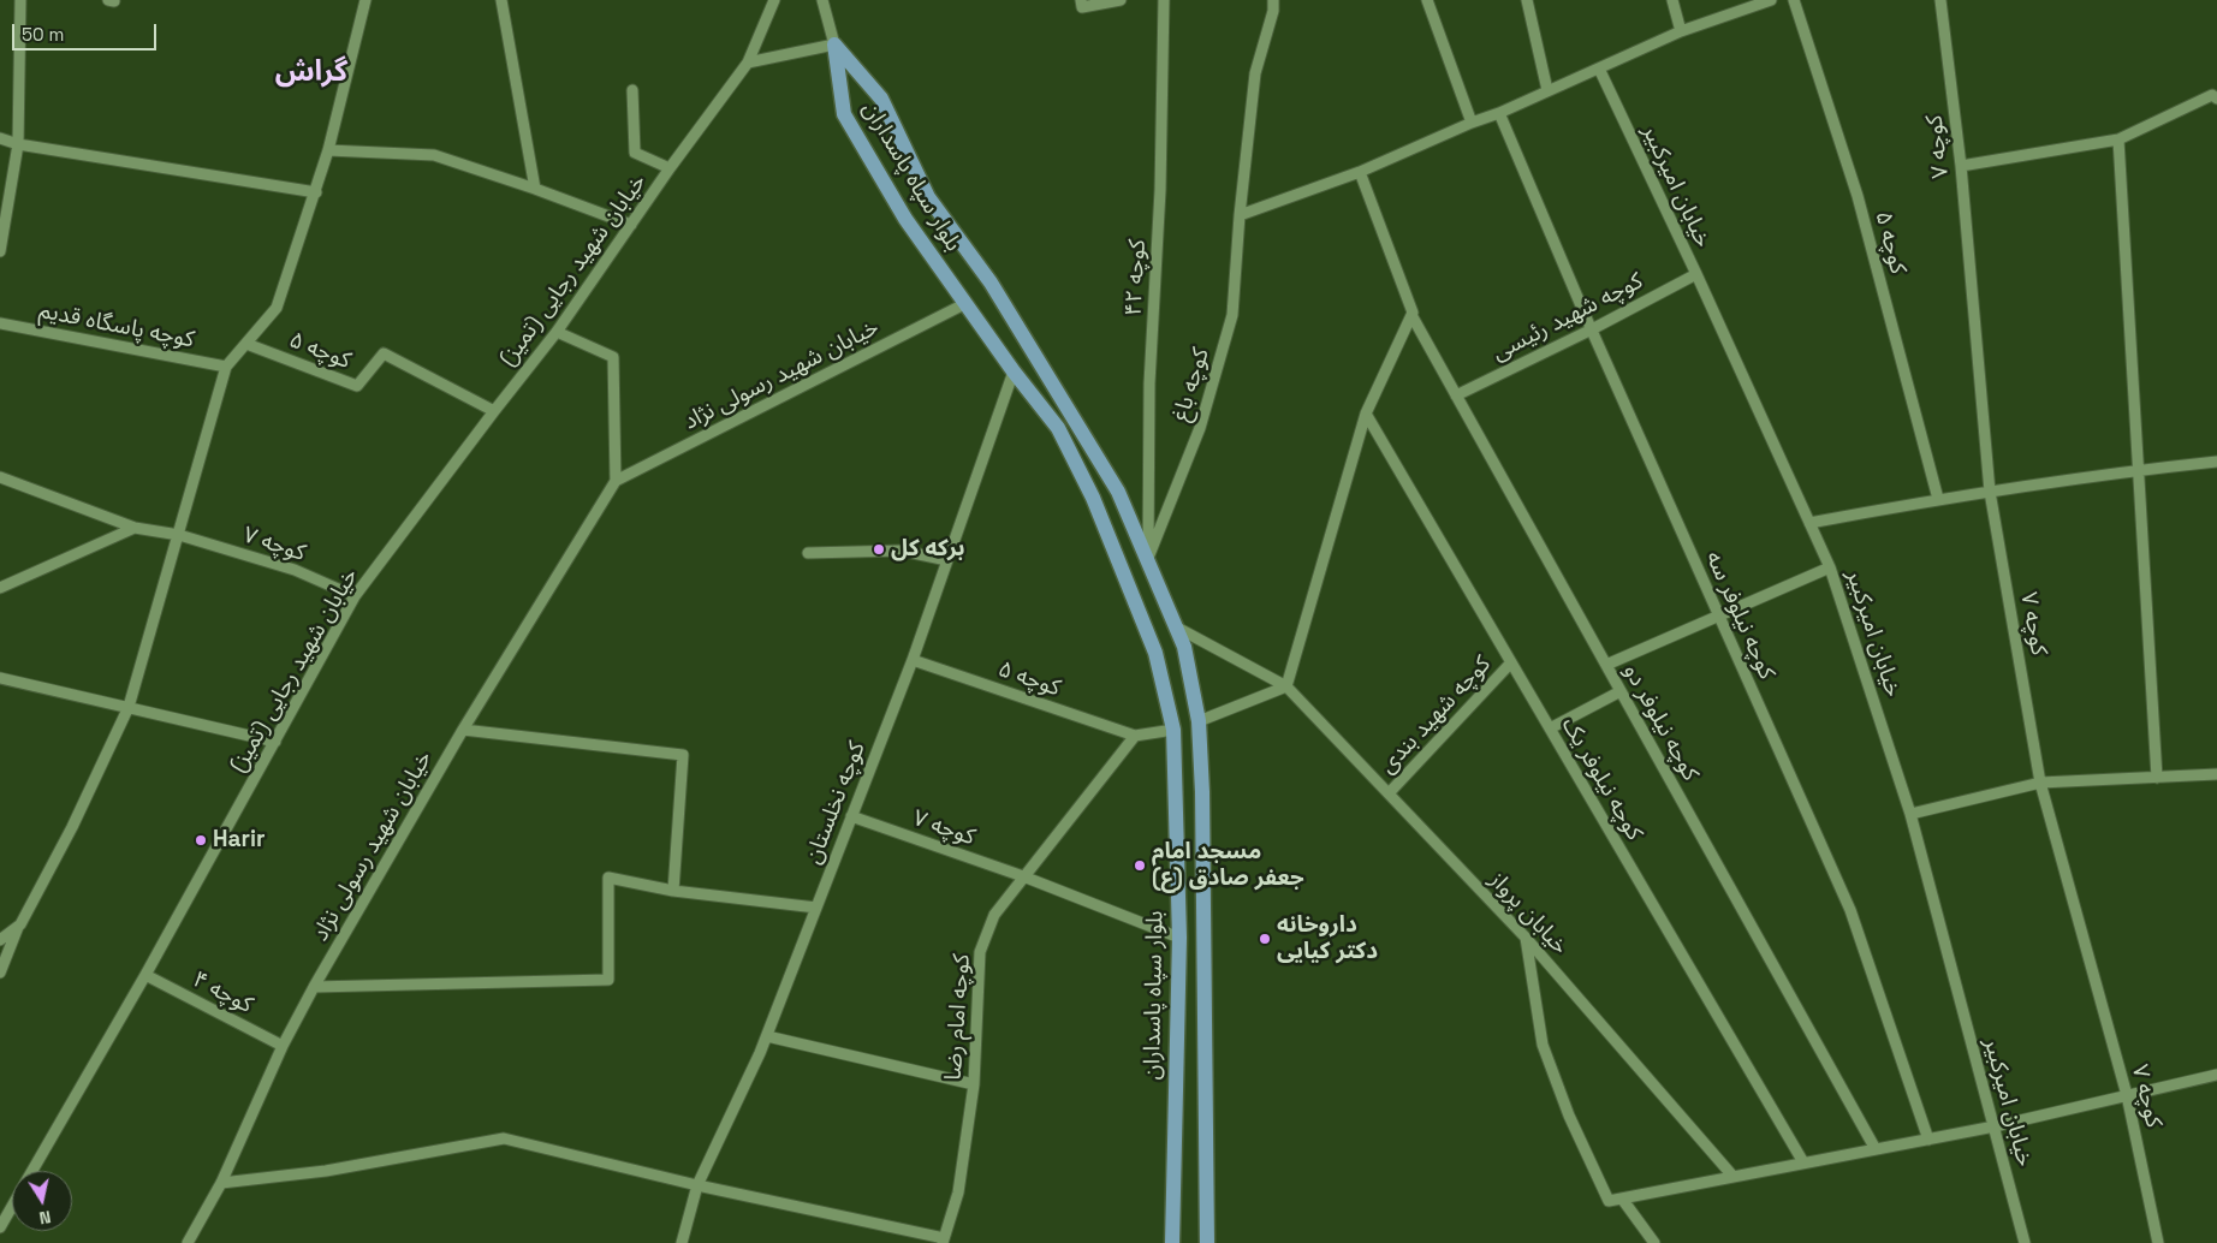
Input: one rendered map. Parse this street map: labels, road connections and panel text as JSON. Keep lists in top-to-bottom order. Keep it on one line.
{"streets":{"main road":["بلوار سپاه پاسداران"],"street":["کوچه ۷","خیابان امیرکبیر","کوچه ۵","خیابان شهید رجایی (تمیز)","کوچه ۴۲","کوچه شهید رئیسی","کوچه پاسگاه قدیم","خیابان شهید رسولی نژاد","کوچه باغ","کوچه نیلوفر سه","کوچه شهید بندی","کوچه نیلوفر دو","کوچه نیلوفر یک","کوچه نخلستان","خیابان پرواز","کوچه ۴","کوچه امام رضا"]},"crossings":[["کوچه ۷","بلوار سپاه پاسداران"],["کوچه ۷","خیابان شهید رجایی (تمیز)"],["کوچه ۷","کوچه نخلستان"],["کوچه ۷","کوچه امام رضا"],["بلوار سپاه پاسداران","کوچه ۴۲"],["بلوار سپاه پاسداران","خیابان شهید رسولی نژاد"],["بلوار سپاه پاسداران","کوچه باغ"],["بلوار سپاه پاسداران","کوچه نخلستان"],["بلوار سپاه پاسداران","خیابان پرواز"],["خیابان امیرکبیر","کوچه شهید رئیسی"],["کوچه ۵","خیابان شهید رجایی (تمیز)"],["کوچه ۵","کوچه نخلستان"],["کوچه ۵","کوچه امام رضا"],["خیابان شهید رجایی (تمیز)","کوچه ۴"],["کوچه ۴۲","کوچه باغ"],["کوچه شهید رئیسی","کوچه نیلوفر سه"],["کوچه شهید رئیسی","کوچه نیلوفر دو"],["خیابان شهید رسولی نژاد","کوچه ۴"],["کوچه شهید بندی","کوچه نیلوفر یک"],["کوچه شهید بندی","خیابان پرواز"]],"districts":["گراش"],"places":["برکه کل","Harir","مسجد امام جعفر صادق (ع)","داروخانه دکتر کیایی"],"scale_bar":"50 m","north":"bottom"}
